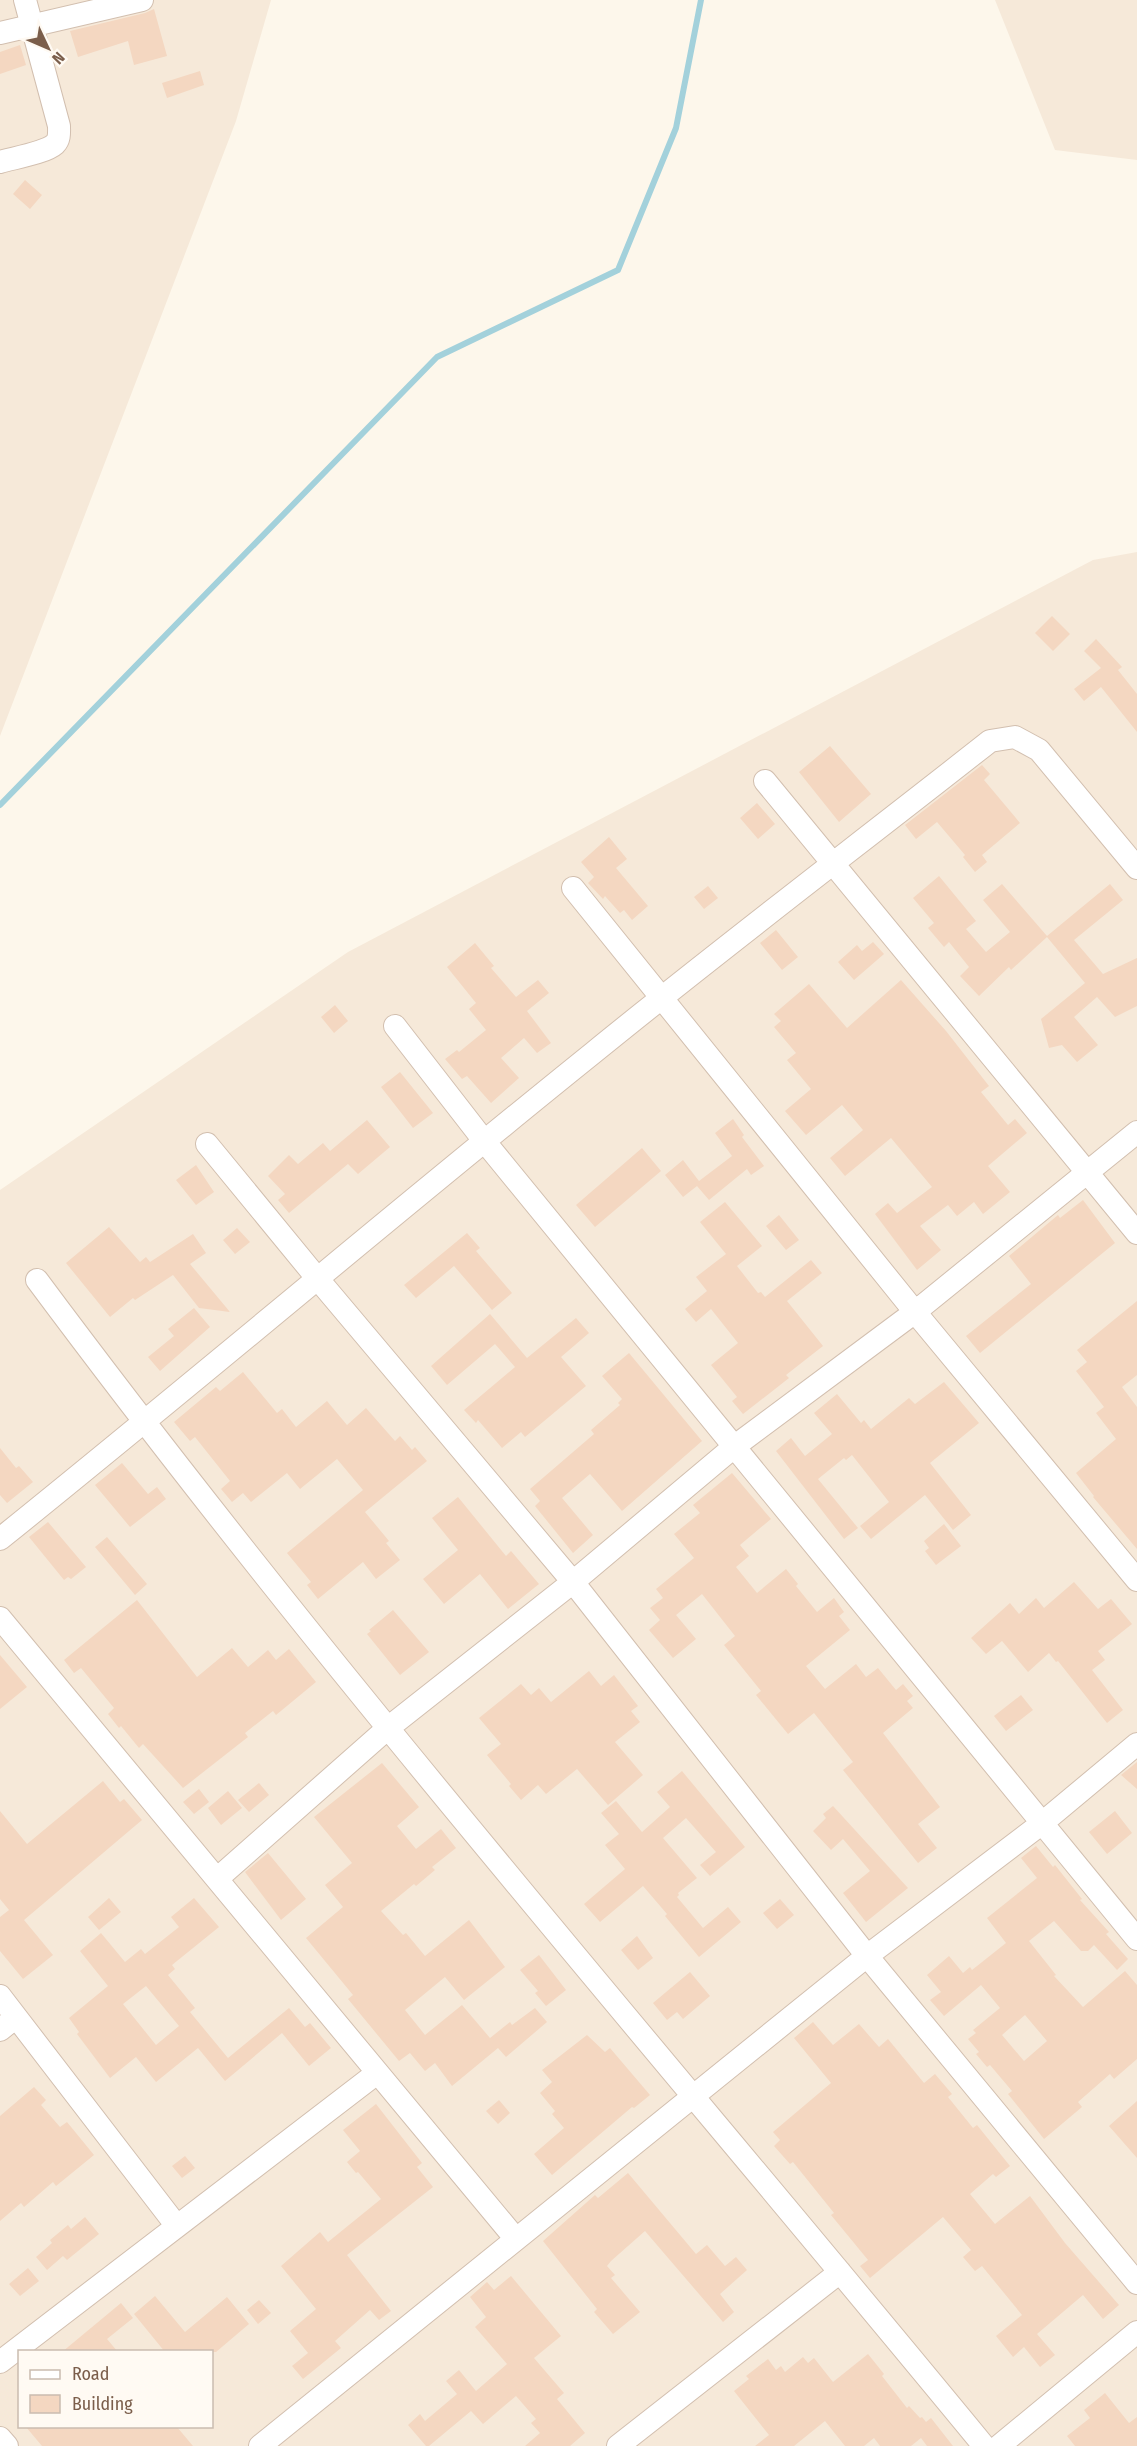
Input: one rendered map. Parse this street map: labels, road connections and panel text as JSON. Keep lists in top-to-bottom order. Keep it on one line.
{"legend":["Road","Building"],"north":"bottom right"}
